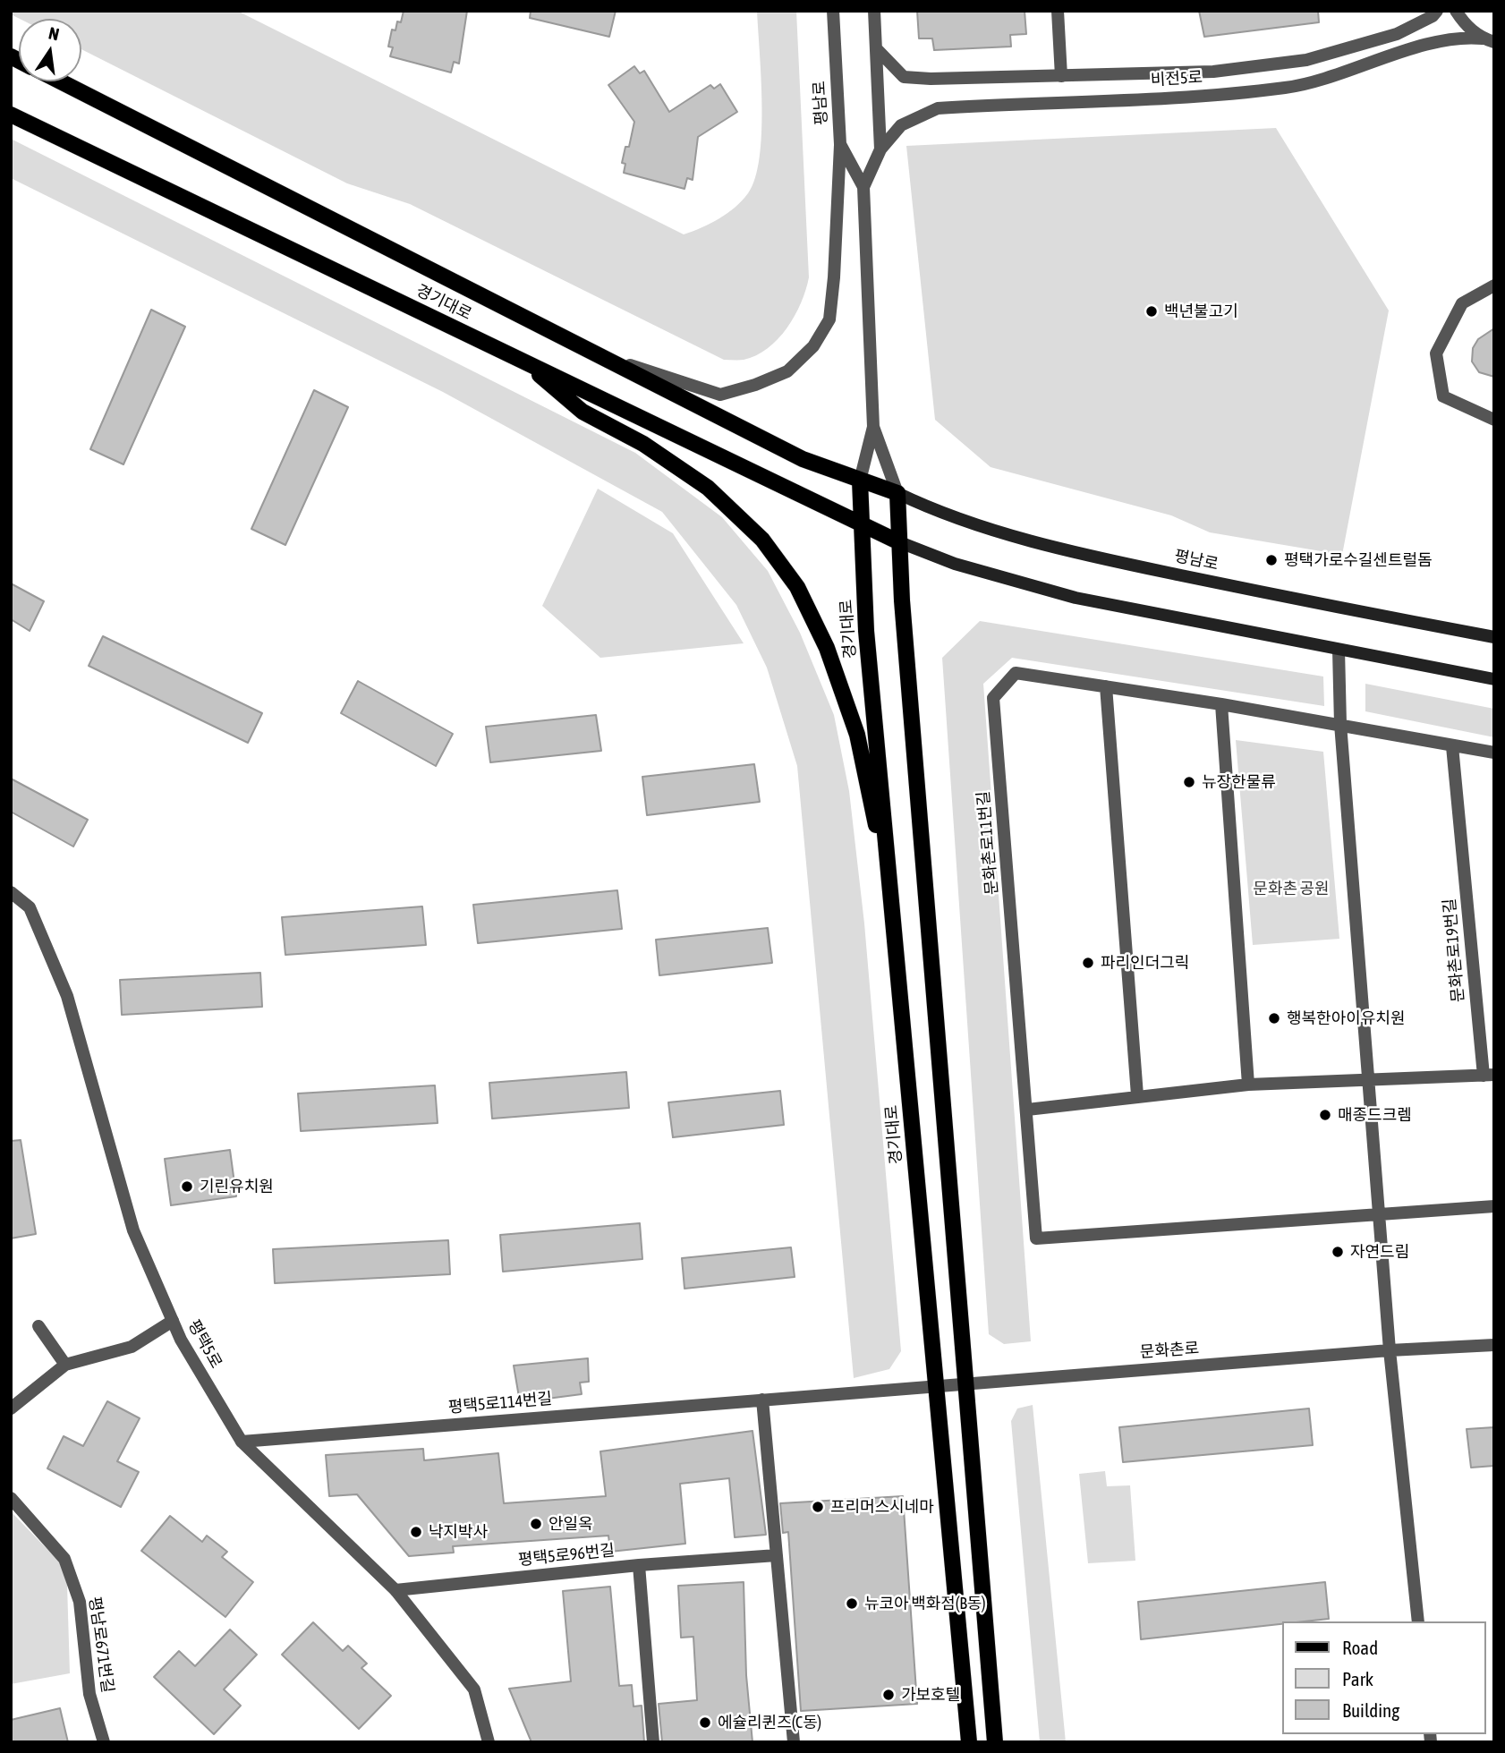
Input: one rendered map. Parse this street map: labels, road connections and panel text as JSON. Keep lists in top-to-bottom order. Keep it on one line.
{"streets":{"main road":["평남로","경기대로"],"street":["비전5로","문화촌로11번길","문화촌로19번길","평택5로","문화촌로","평택5로114번길","평택5로96번길","평남로671번길"]},"crossings":[["비전5로","평남로"],["평남로","경기대로"],["경기대로","문화촌로"],["경기대로","평택5로114번길"],["문화촌로11번길","문화촌로19번길"],["평택5로","평택5로114번길"],["평택5로","평택5로96번길"],["문화촌로","평택5로114번길"]],"parks":["문화촌 공원"],"places":["백년불고기","평택가로수길센트럴돔","뉴장한물류","파리인더그릭","행복한아이유치원","매종드크렘","기린유치원","자연드림","프리머스시네마","안일옥","낙지박사","뉴코아 백화점(B동)","가보호텔","에슐리퀸즈(C동)"],"legend":["Road","Park","Building"],"north":"top"}
